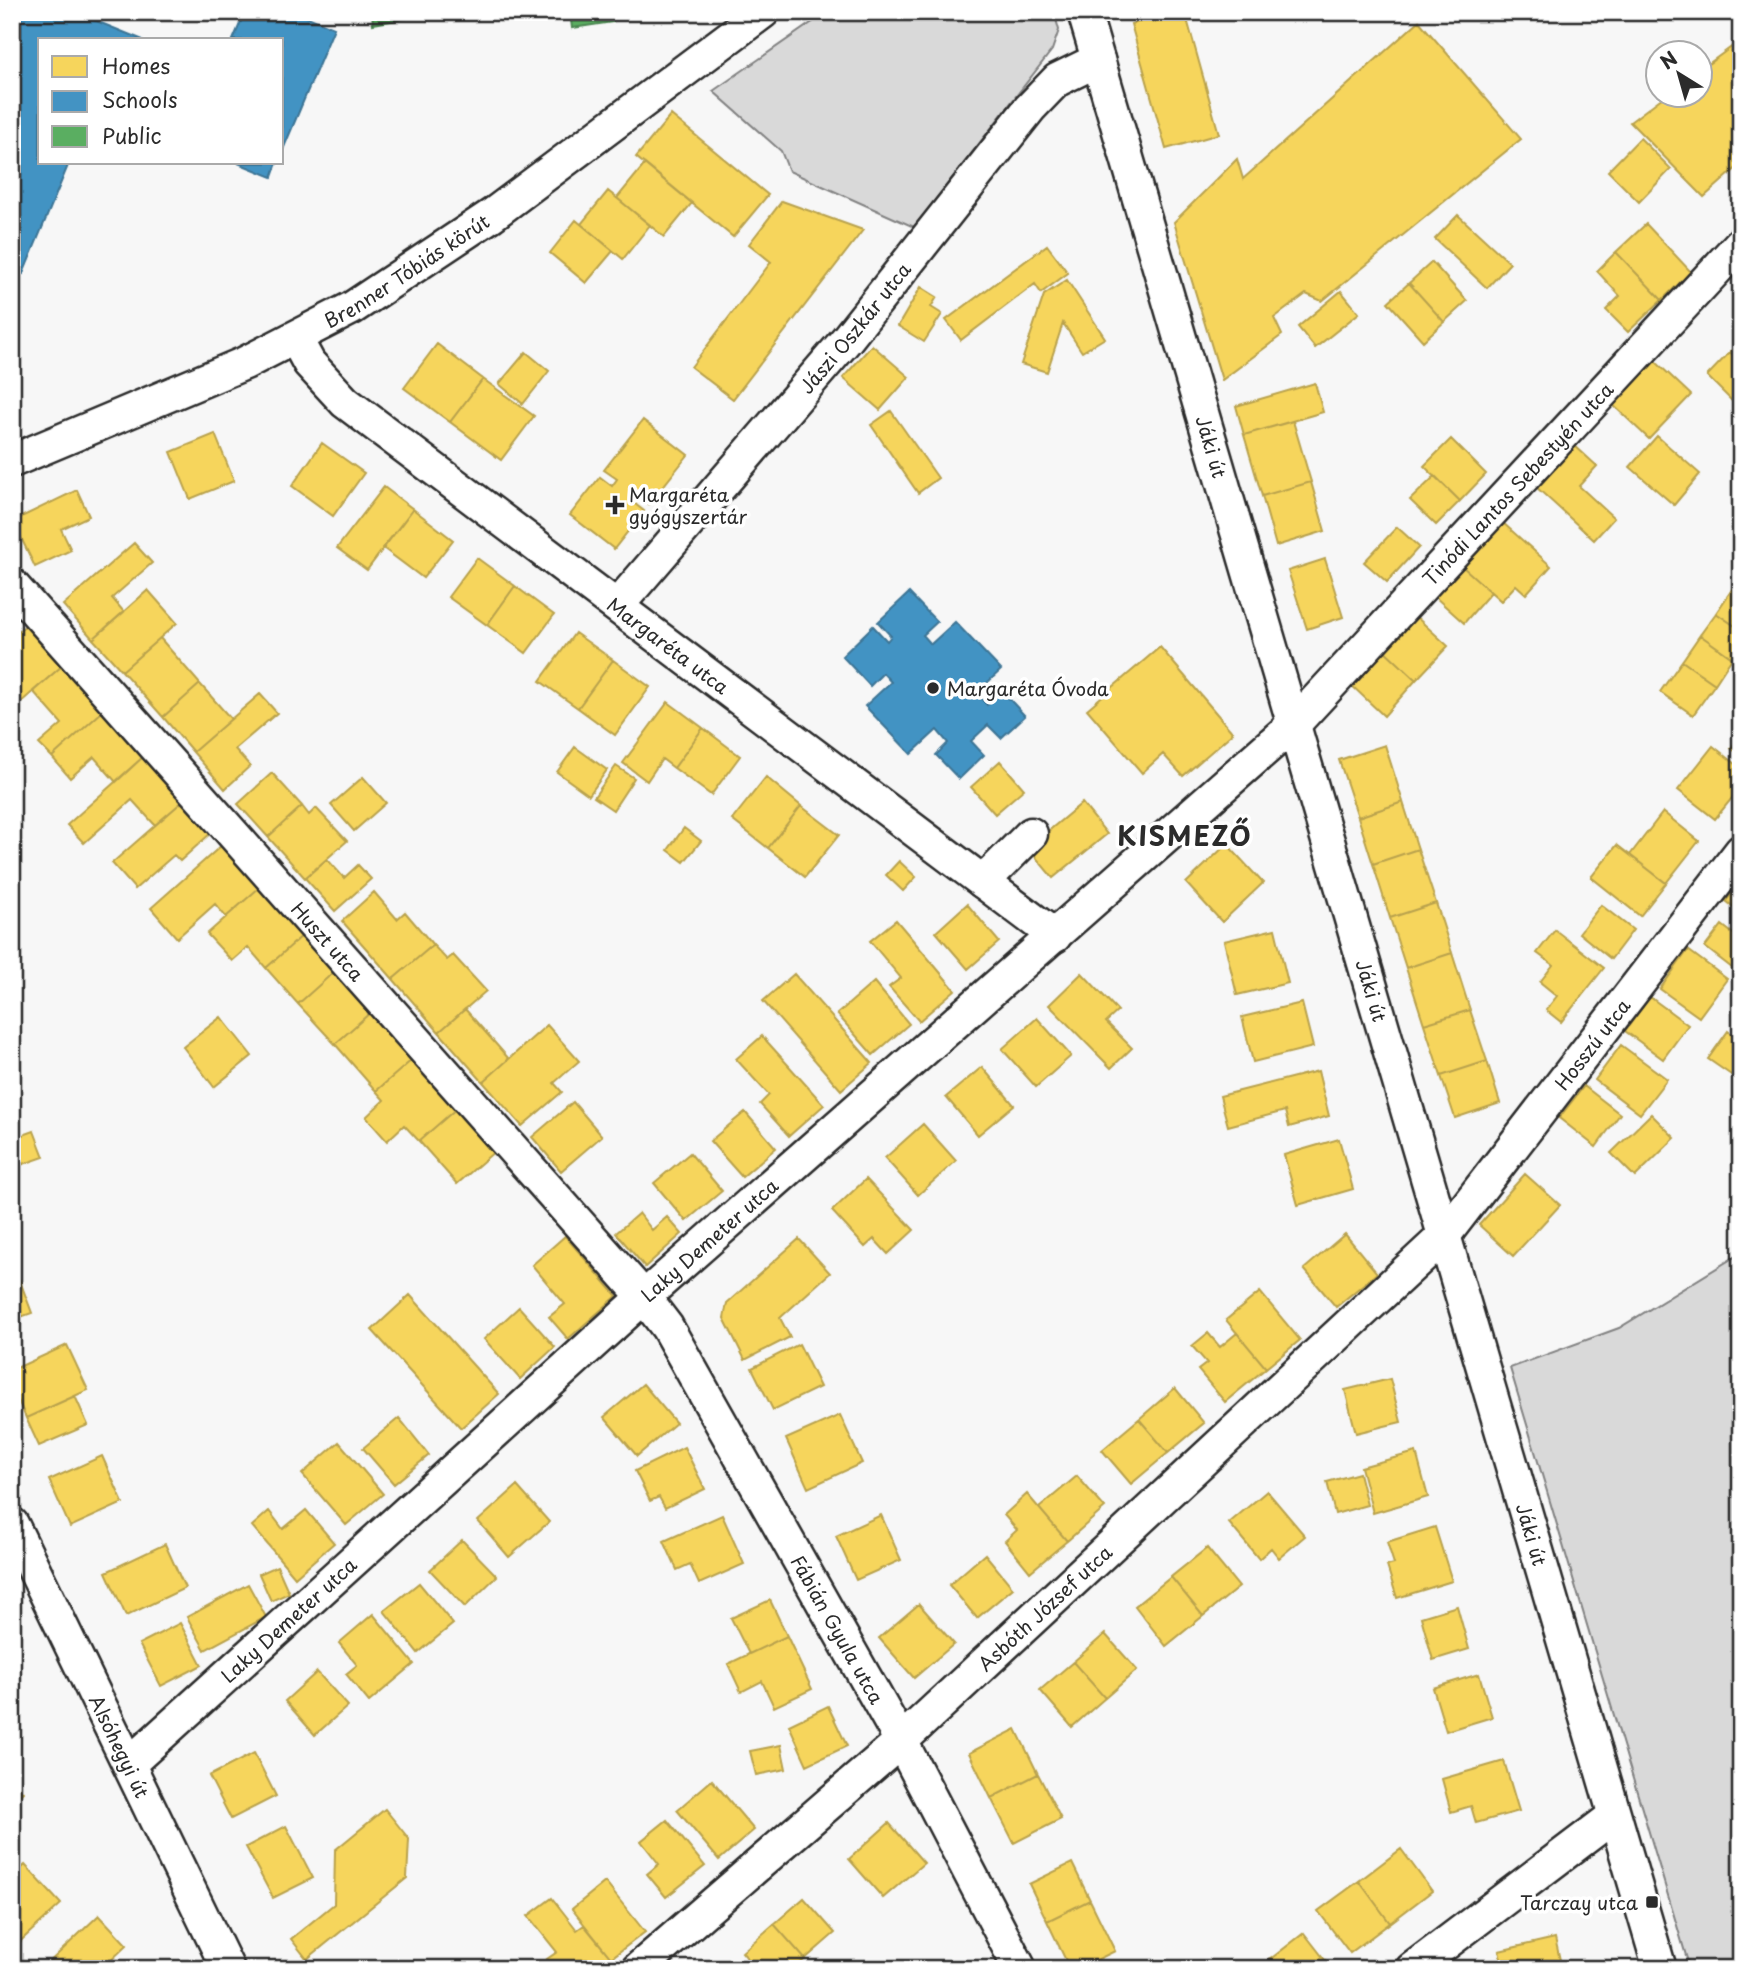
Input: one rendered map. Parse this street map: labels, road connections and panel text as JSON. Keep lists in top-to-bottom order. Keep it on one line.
{"streets":{"street":["Brenner Tóbiás körút","Jászi Oszkár utca","Jáki út","Tinódi Lantos Sebestyén utca","Margaréta utca","Huszt utca","Hosszú utca","Laky Demeter utca","Asbóth József utca","Fábián Gyula utca","Alsóhegyi út"]},"crossings":[["Brenner Tóbiás körút","Margaréta utca"],["Jászi Oszkár utca","Jáki út"],["Jászi Oszkár utca","Margaréta utca"],["Jáki út","Tinódi Lantos Sebestyén utca"],["Jáki út","Hosszú utca"],["Jáki út","Laky Demeter utca"],["Jáki út","Asbóth József utca"],["Tinódi Lantos Sebestyén utca","Laky Demeter utca"],["Margaréta utca","Laky Demeter utca"],["Huszt utca","Laky Demeter utca"],["Huszt utca","Fábián Gyula utca"],["Hosszú utca","Asbóth József utca"],["Laky Demeter utca","Fábián Gyula utca"],["Laky Demeter utca","Alsóhegyi út"],["Asbóth József utca","Fábián Gyula utca"]],"districts":["KISMEZŐ"],"places":{"health":["Margaréta gyógyszertár"],"other":["Margaréta Óvoda"],"transit":["Tarczay utca"]},"legend":["Homes","Schools","Public"],"north":"top left"}
